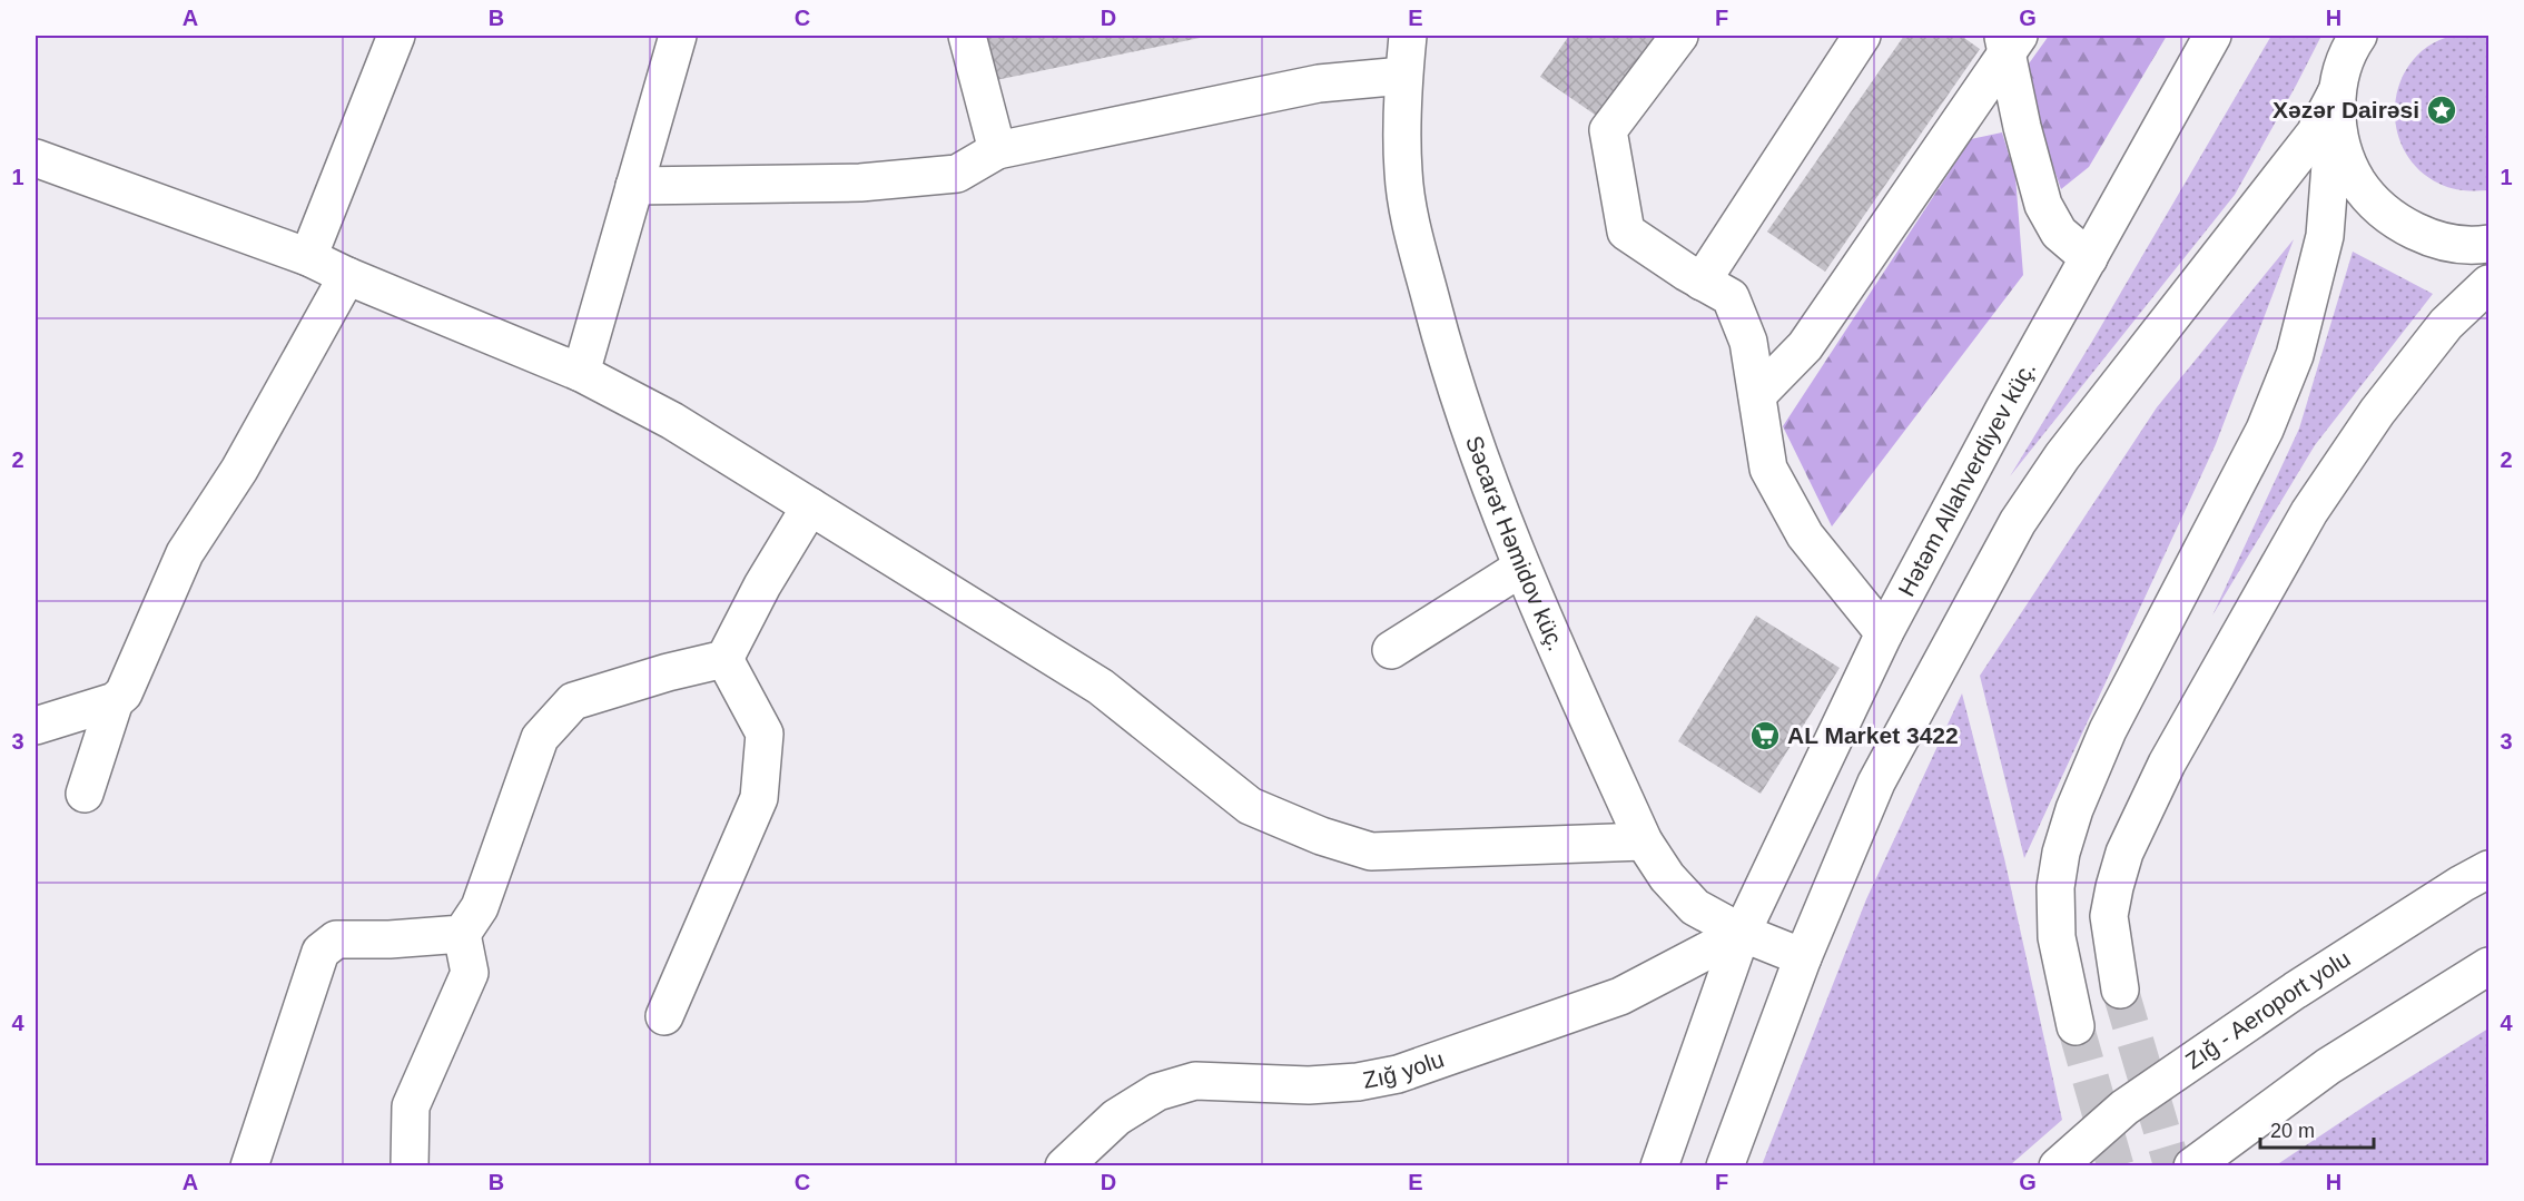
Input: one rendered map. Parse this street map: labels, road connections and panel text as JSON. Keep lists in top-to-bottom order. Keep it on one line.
{"streets":{"main road":["Hətəm Allahverdiyev küç.","Səcarət Həmidov küç.","Zığ - Aeroport yolu","Zığ yolu"]},"crossings":[["Hətəm Allahverdiyev küç.","Səcarət Həmidov küç."],["Hətəm Allahverdiyev küç.","Zığ yolu"],["Səcarət Həmidov küç.","Zığ yolu"]],"places":{"place":["Xəzər Dairəsi"],"supermarket":["AL Market 3422"]},"scale_bar":"20 m","grid":{"columns":["A","B","C","D","E","F","G","H"],"rows":["1","2","3","4"]}}
